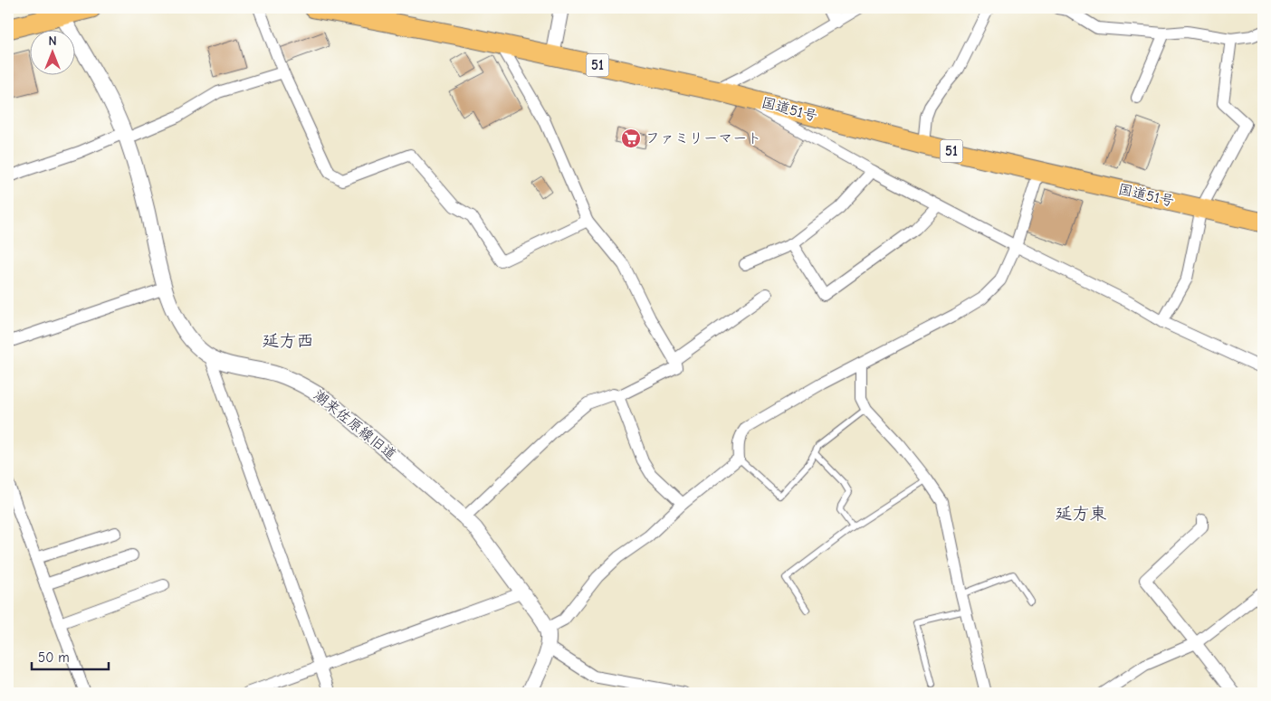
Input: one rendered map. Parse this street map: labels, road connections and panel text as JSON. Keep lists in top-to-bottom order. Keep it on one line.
{"streets":{"highway":["51","国道51号"],"street":["潮来佐原線旧道"]},"districts":["延方西","延方東"],"places":{"supermarket":["ファミリーマート"]},"scale_bar":"50 m","north":"top"}
